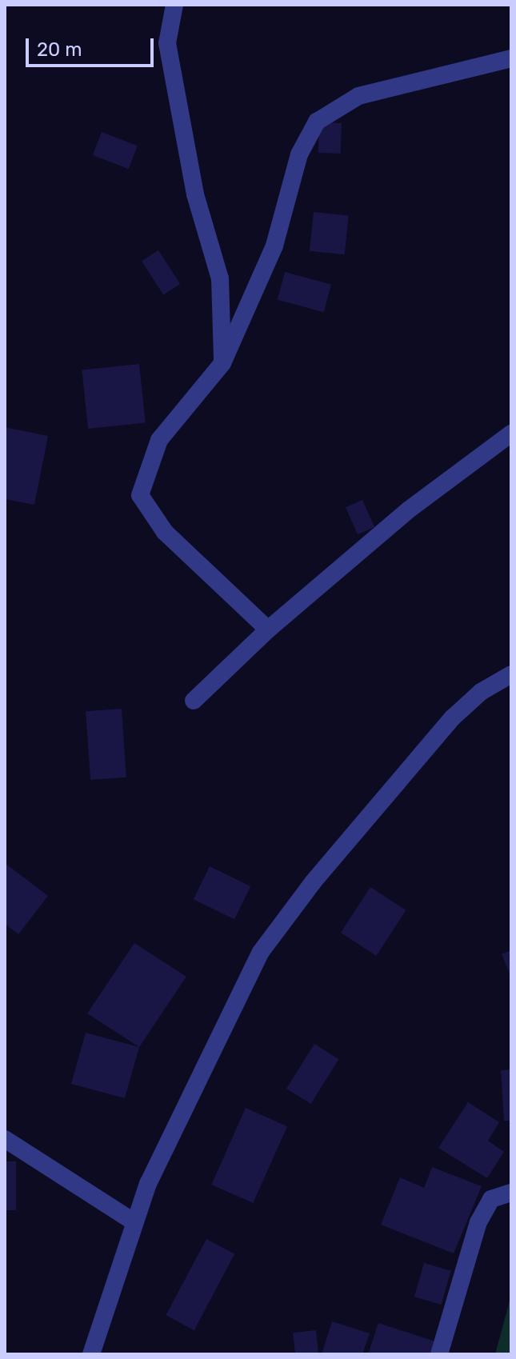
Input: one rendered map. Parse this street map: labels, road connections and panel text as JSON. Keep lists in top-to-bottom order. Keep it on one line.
{"scale_bar":"20 m"}
